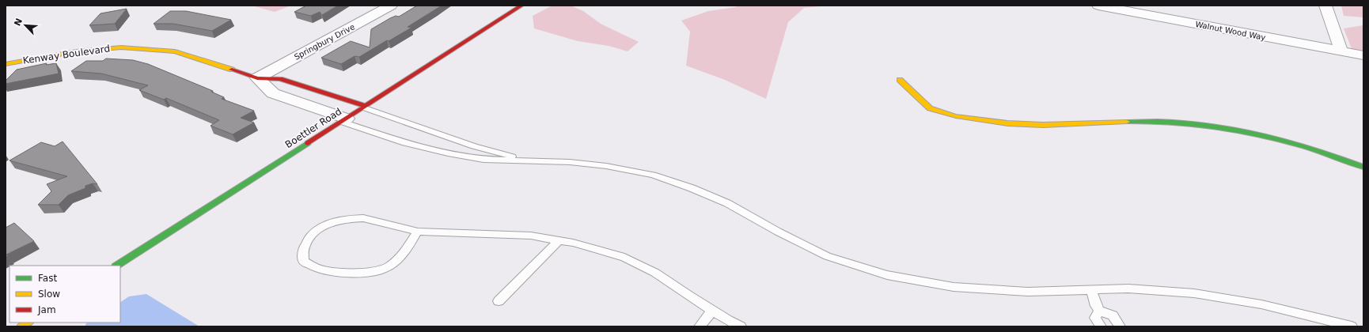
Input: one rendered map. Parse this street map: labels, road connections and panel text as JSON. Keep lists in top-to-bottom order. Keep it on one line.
{"streets":{"street":["Walnut Wood Way","Springbury Drive","Kenway Boulevard","Boettler Road"]},"crossings":[["Springbury Drive","Kenway Boulevard"],["Kenway Boulevard","Boettler Road"]],"legend":["Fast","Slow","Jam"],"north":"top left"}
